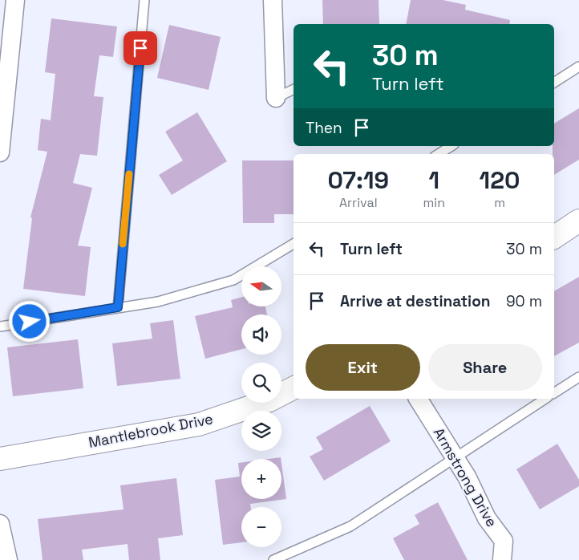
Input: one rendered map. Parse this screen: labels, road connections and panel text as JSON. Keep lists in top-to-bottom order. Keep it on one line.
{"streets":{"street":["Mantlebrook Drive","Armstrong Drive"]},"north":"left","page":{"turn":["30 m","Turn left"],"then":"Then","eta":["07:19","Arrival","1","min","120","m"],"list":[{"name":"Turn left","value":"30 m"},{"name":"Arrive at destination","value":"90 m"}],"map_buttons":["+","−"],"buttons":["Exit","Share"]}}
